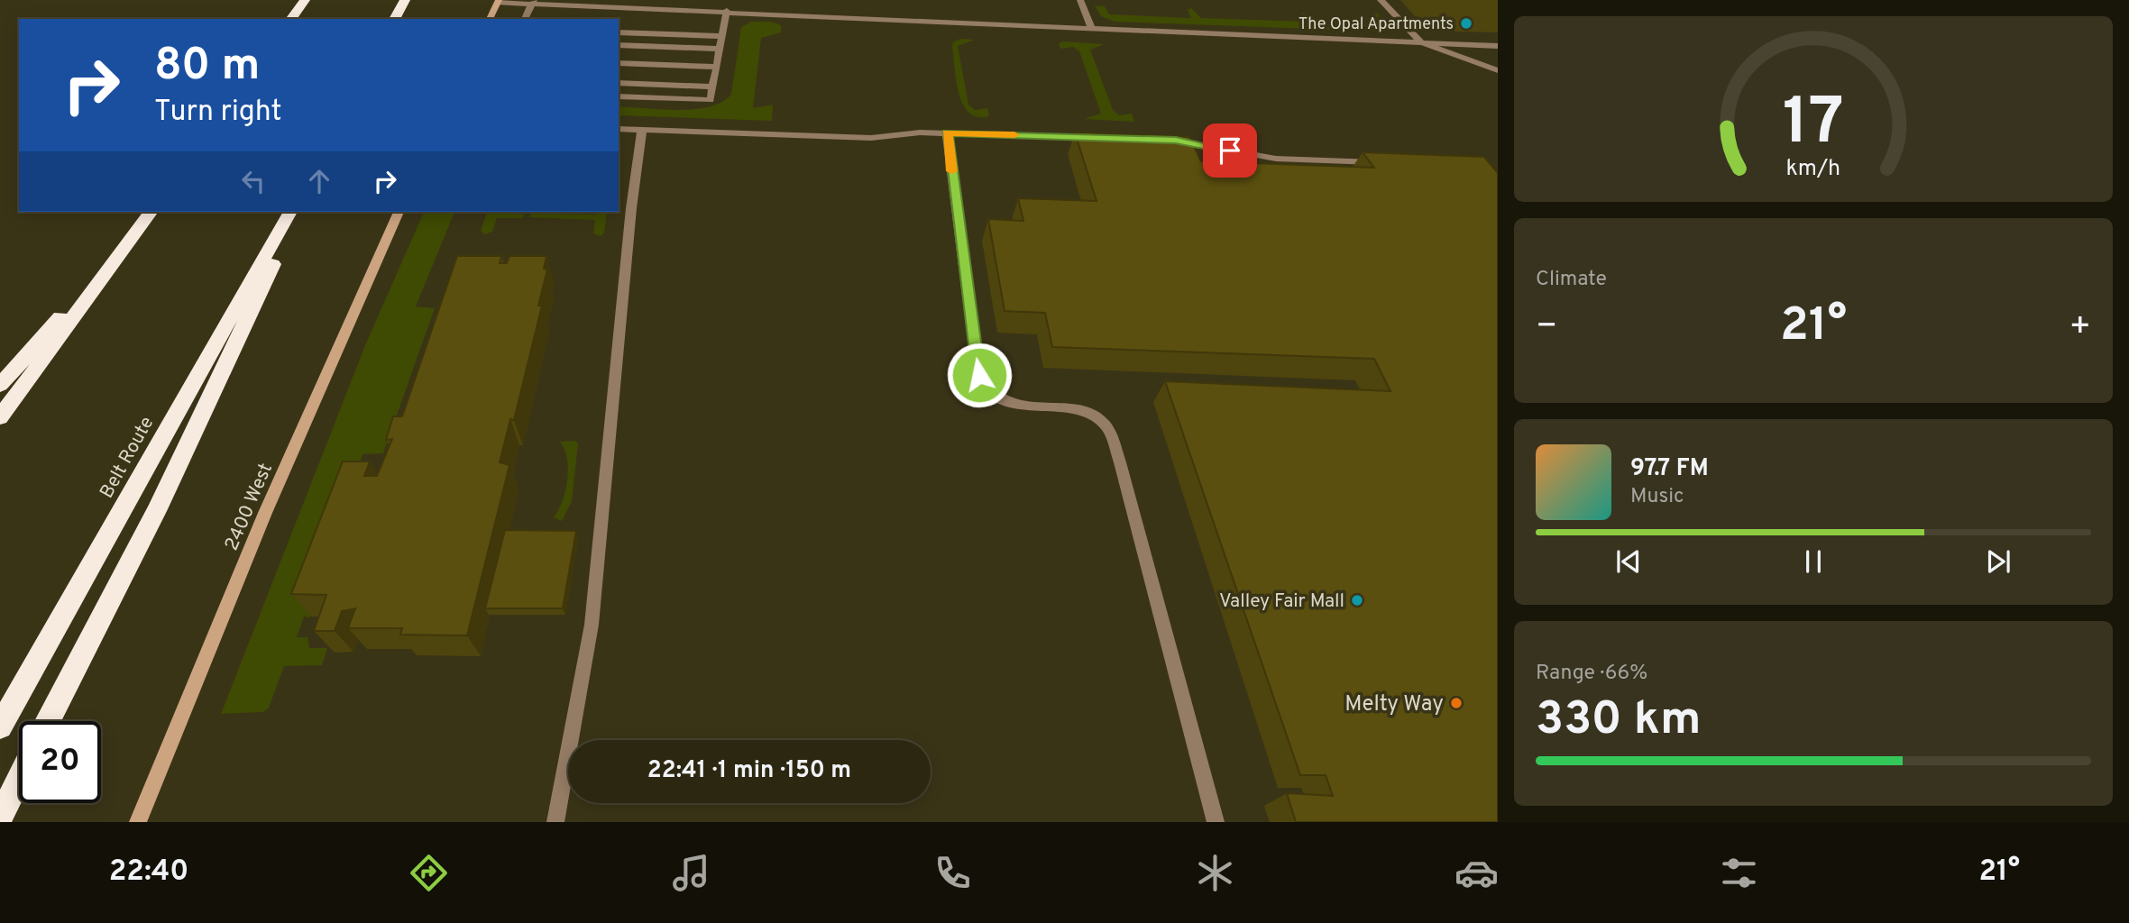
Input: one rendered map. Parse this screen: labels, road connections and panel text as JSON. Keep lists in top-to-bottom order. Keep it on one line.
{"streets":{"highway":["Belt Route"],"street":["2400 West"]},"places":["The Opal Apartments","Valley Fair Mall","Melty Way"],"page":{"turn":["80 m","Turn right"],"tile":["Climate",["Range · 66%","330 km"]],"heat":["−","21°","+"],"song":["97.7 FM","Music"],"limit":"20","trip":"22:41 · 1 min · 150 m","tabs":["22:40","21°"],"gauge":["17","km/h"]}}
